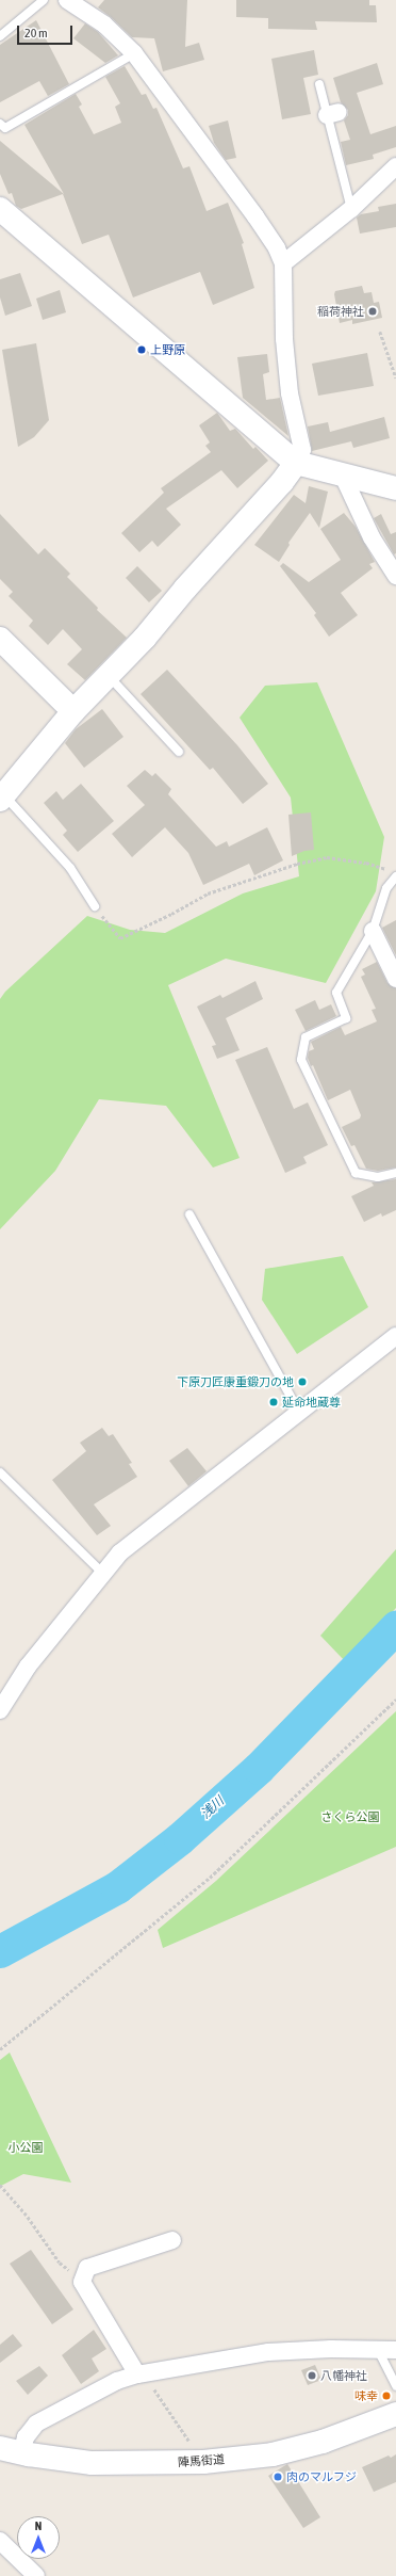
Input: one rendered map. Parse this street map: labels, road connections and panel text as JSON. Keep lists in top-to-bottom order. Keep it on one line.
{"streets":{"street":["陣馬街道"]},"water":["浅川"],"parks":["さくら公園","小公園"],"places":["稲荷神社","上野原","下原刀匠康重鍛刀の地","延命地蔵尊","八幡神社","味幸","肉のマルフジ"],"scale_bar":"20 m","north":"top"}
